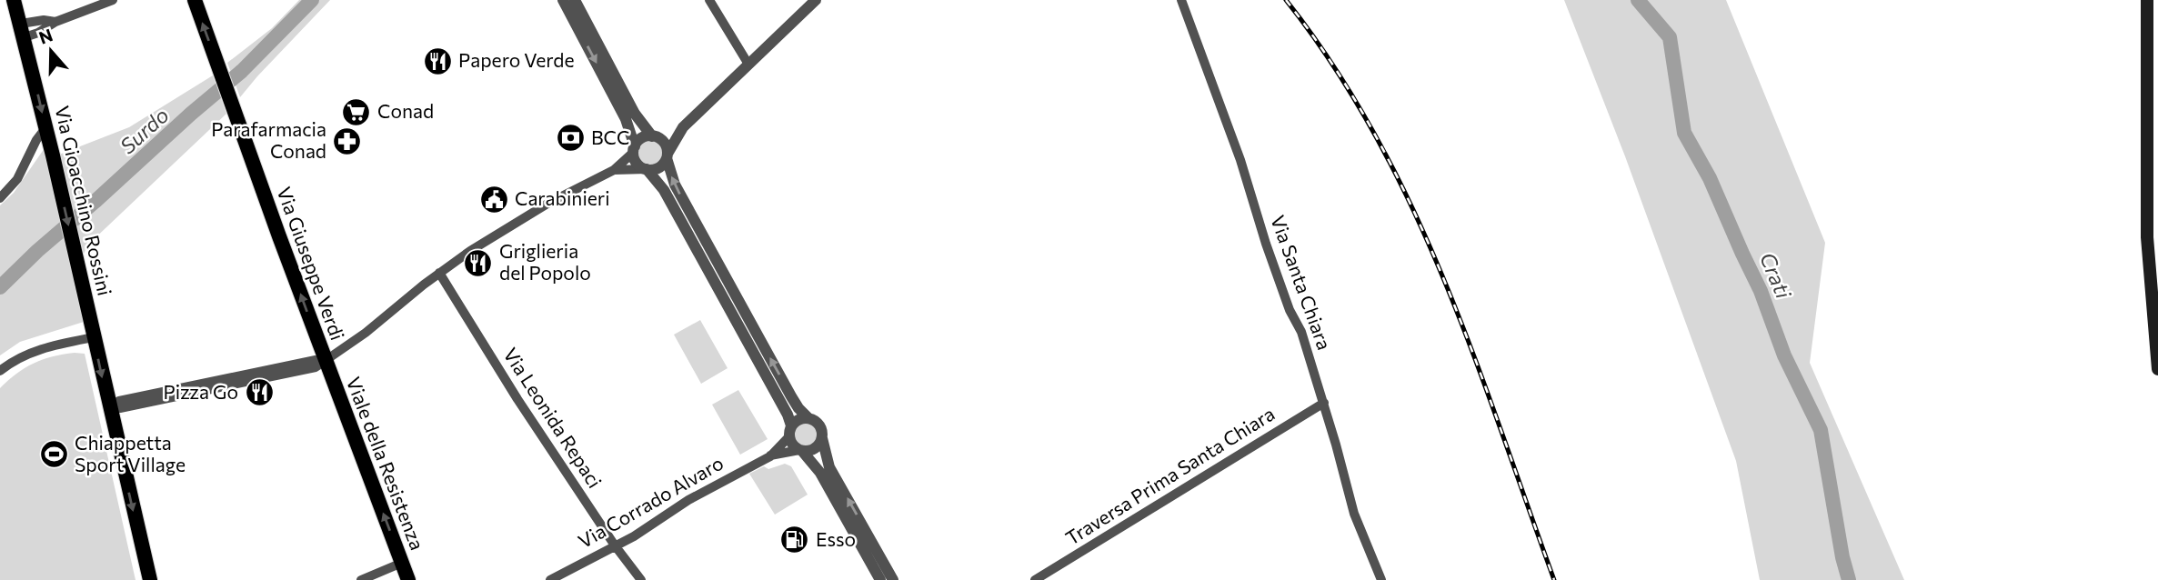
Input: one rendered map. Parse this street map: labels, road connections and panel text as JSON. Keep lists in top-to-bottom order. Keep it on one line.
{"streets":{"main road":["Via Gioacchino Rossini","Via Giuseppe Verdi","Viale della Resistenza"],"street":["Via Santa Chiara","Via Leonida Repaci","Traversa Prima Santa Chiara","Via Corrado Alvaro"]},"crossings":[["Via Giuseppe Verdi","Viale della Resistenza"],["Via Santa Chiara","Traversa Prima Santa Chiara"],["Via Leonida Repaci","Via Corrado Alvaro"]],"one_way":["Via Gioacchino Rossini","Via Giuseppe Verdi","Viale della Resistenza"],"water":["Surdo","Crati"],"places":{"restaurant":["Papero Verde","Griglieria del Popolo","Pizza Go"],"supermarket":["Conad"],"bank":["BCC"],"pharmacy":["Parafarmacia Conad"],"public building":["Carabinieri"],"sports":["Chiappetta Sport Village"],"fuel station":["Esso"]},"north":"top"}
